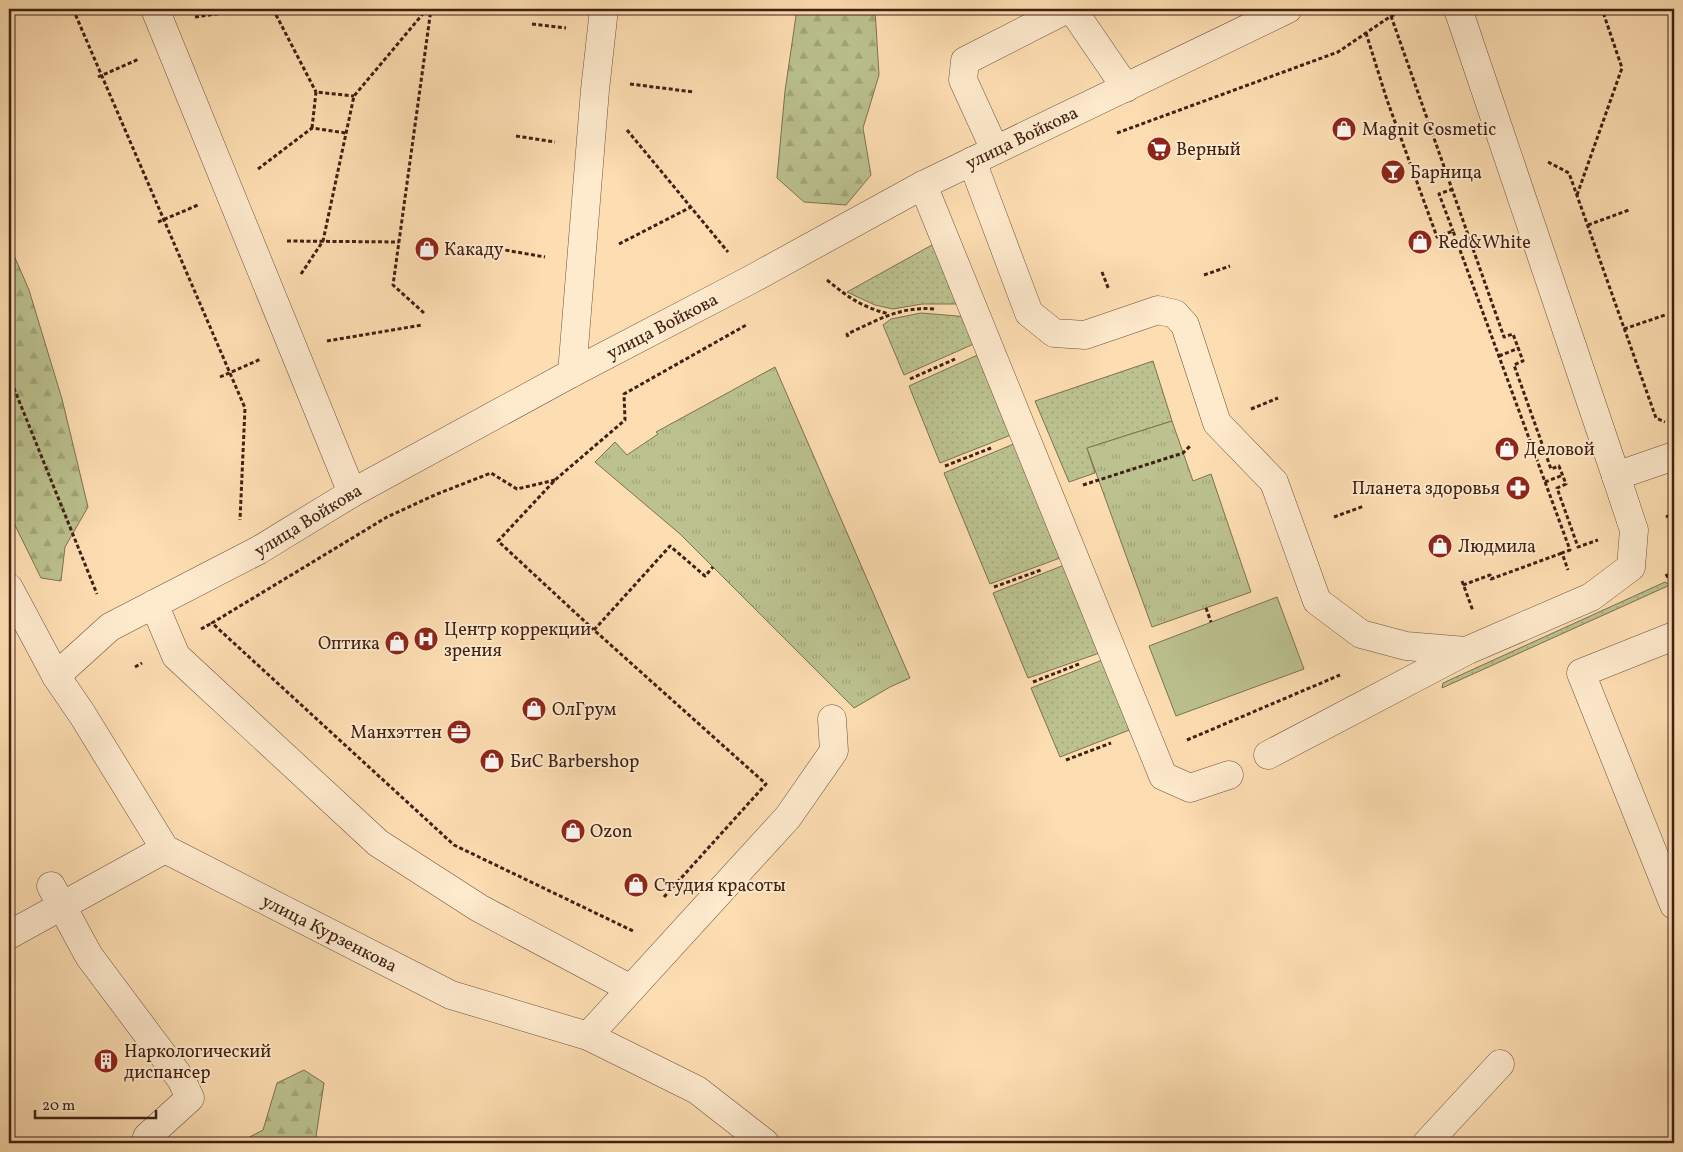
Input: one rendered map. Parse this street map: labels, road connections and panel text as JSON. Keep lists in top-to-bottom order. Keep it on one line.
{"streets":{"street":["улица Войкова","улица Курзенкова"]},"places":{"shop":["Magnit Cosmetic","Red&White","Какаду","Деловой","Людмила","Оптика","ОлГрум","БиС Barbershop","Ozon","Студия красоты"],"supermarket":["Верный"],"bar":["Барница"],"pharmacy":["Планета здоровья"],"hospital":["Центр коррекции зрения"],"office":["Манхэттен"],"building":["Наркологический диспансер"]},"scale_bar":"20 m"}
